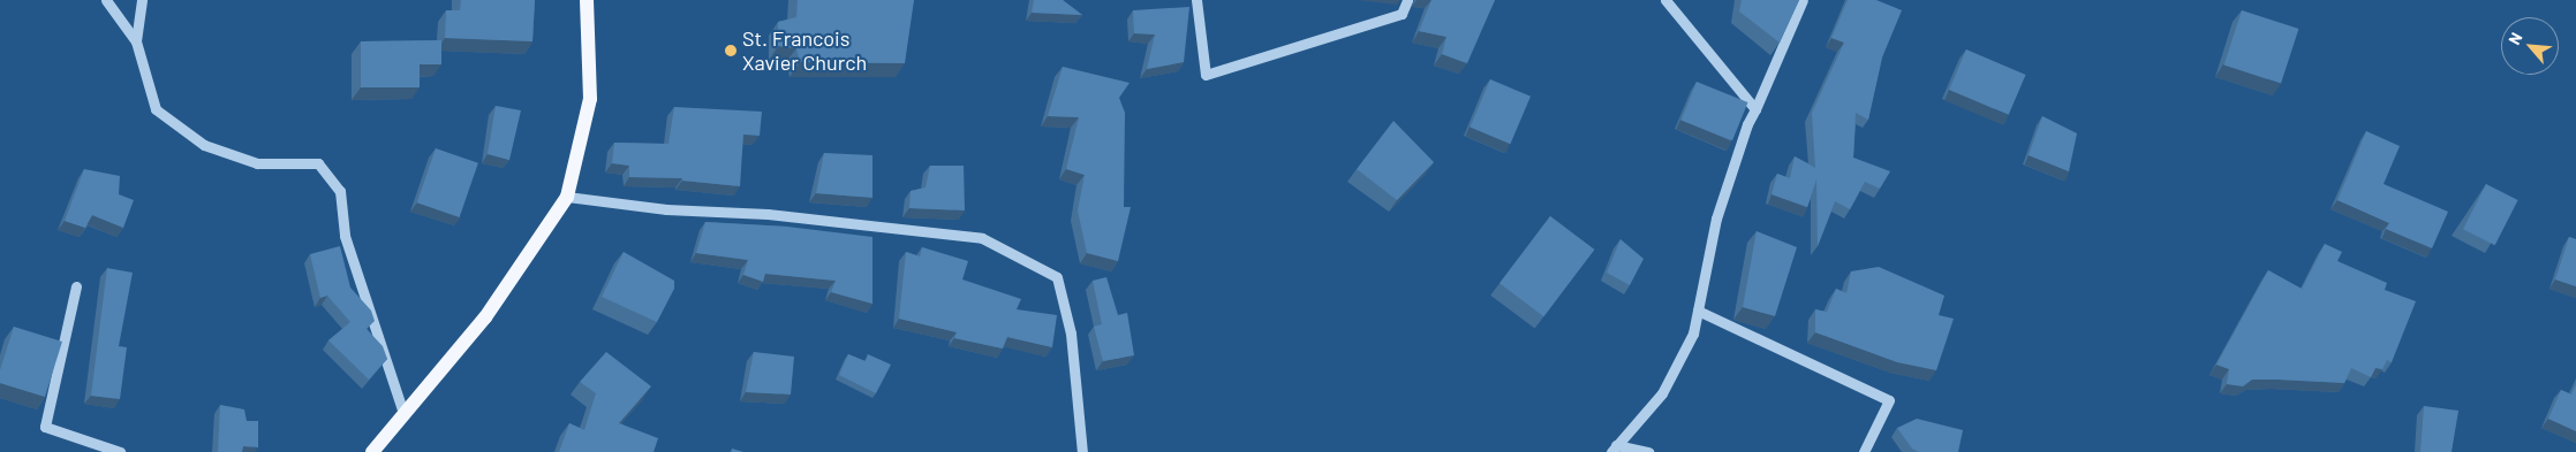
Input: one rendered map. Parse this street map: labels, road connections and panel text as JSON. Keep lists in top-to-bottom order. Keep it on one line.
{"places":["St. Francois Xavier Church"],"north":"top left"}
